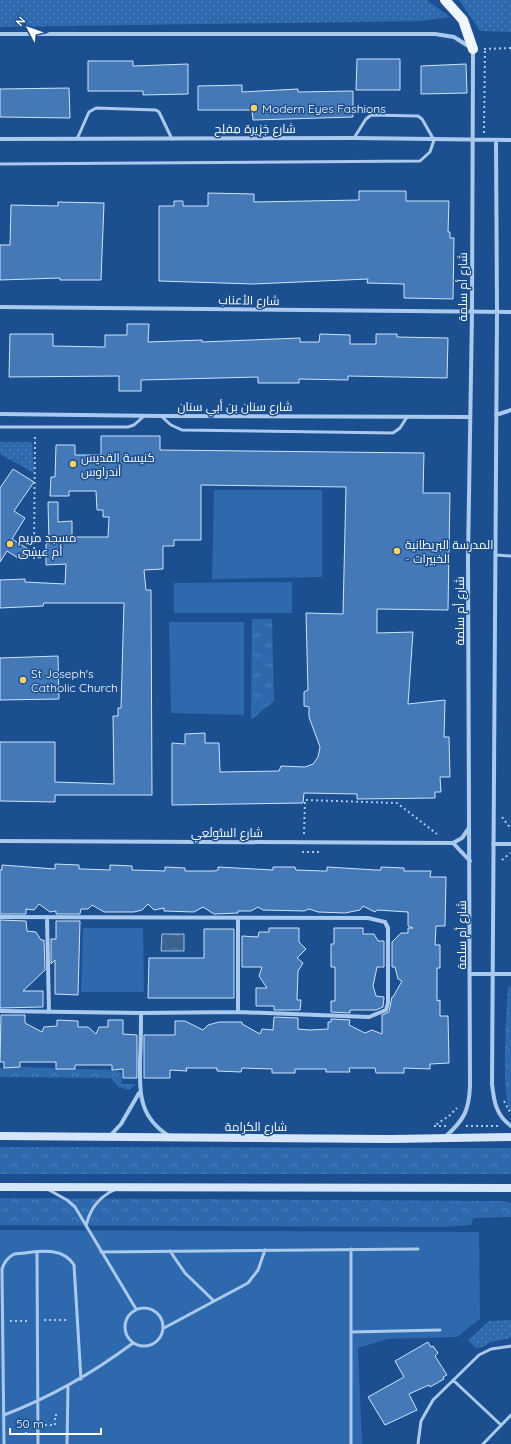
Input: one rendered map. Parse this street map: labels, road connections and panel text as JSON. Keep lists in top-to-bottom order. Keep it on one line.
{"streets":{"main road":["شارع الكرامة"],"street":["شارع جَزِيرة مِفلِح","شارع أم سلمة","شارع الأعناب","شارع سنان بن أبي سنان","شارع السُّولَعِي"]},"crossings":[["شارع جَزِيرة مِفلِح","شارع أم سلمة"],["شارع أم سلمة","شارع الأعناب"],["شارع أم سلمة","شارع سنان بن أبي سنان"],["شارع أم سلمة","شارع الكرامة"]],"places":["Modern Eyes Fashions","كنيسة القديس أندراوس","مسجد مريم أم عيسى","المدرسة البريطانية - الخبيرات","St Joseph's Catholic Church"],"scale_bar":"50 m","north":"top left"}
